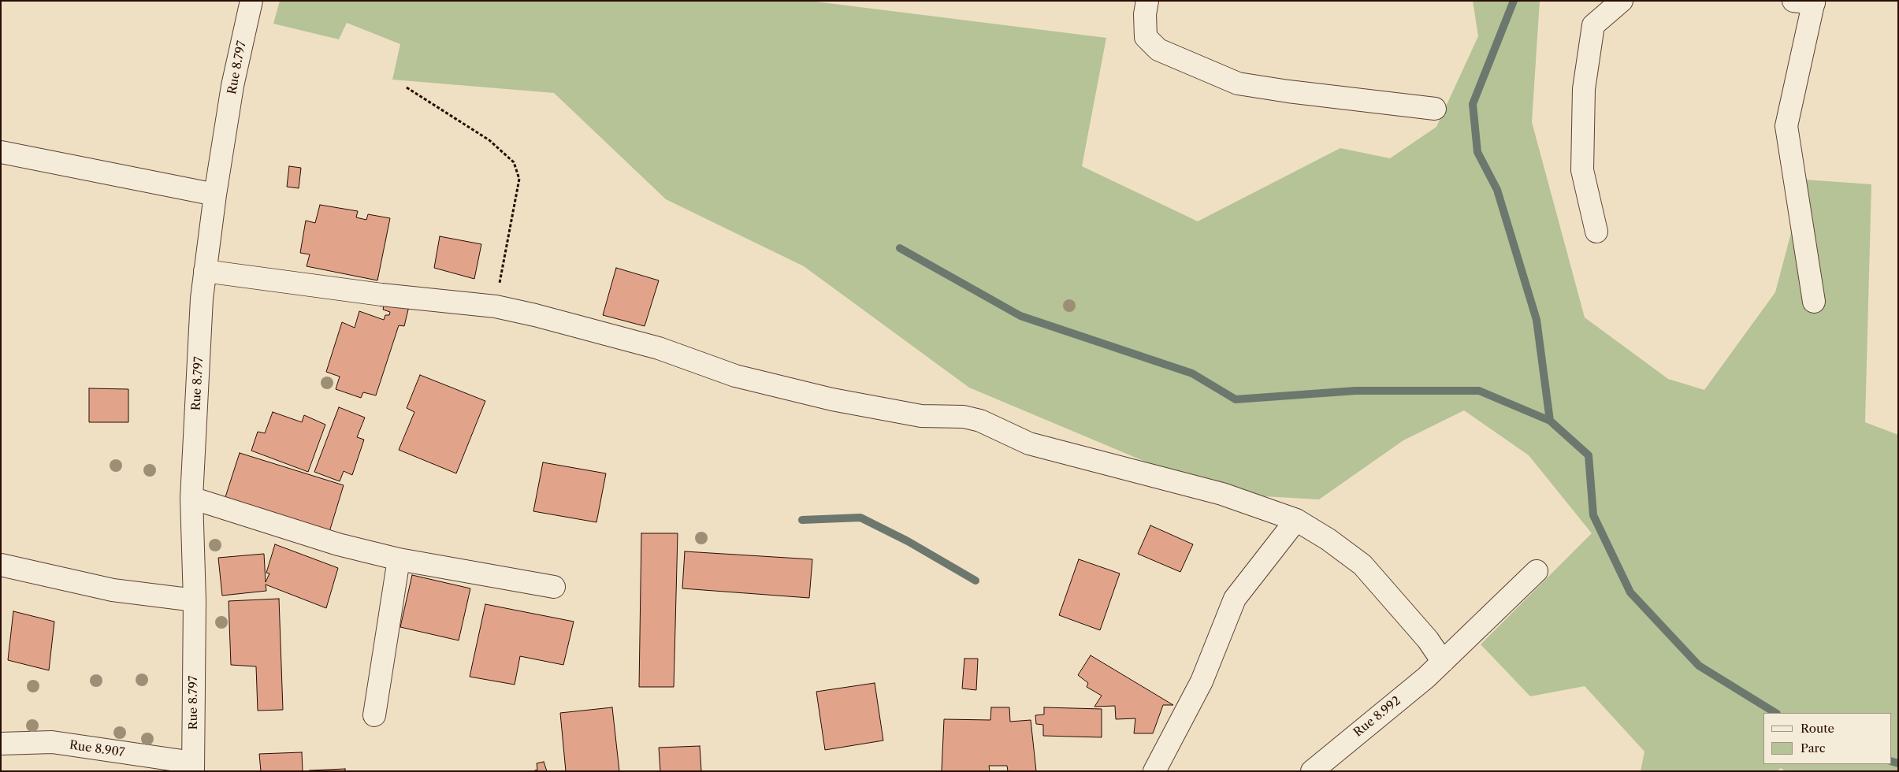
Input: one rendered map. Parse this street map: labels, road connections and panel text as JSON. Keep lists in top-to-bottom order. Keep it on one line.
{"streets":{"street":["Rue 8.797","Rue 8.992","Rue 8.907"]},"crossings":[["Rue 8.797","Rue 8.907"]],"legend":["Route","Parc"]}
